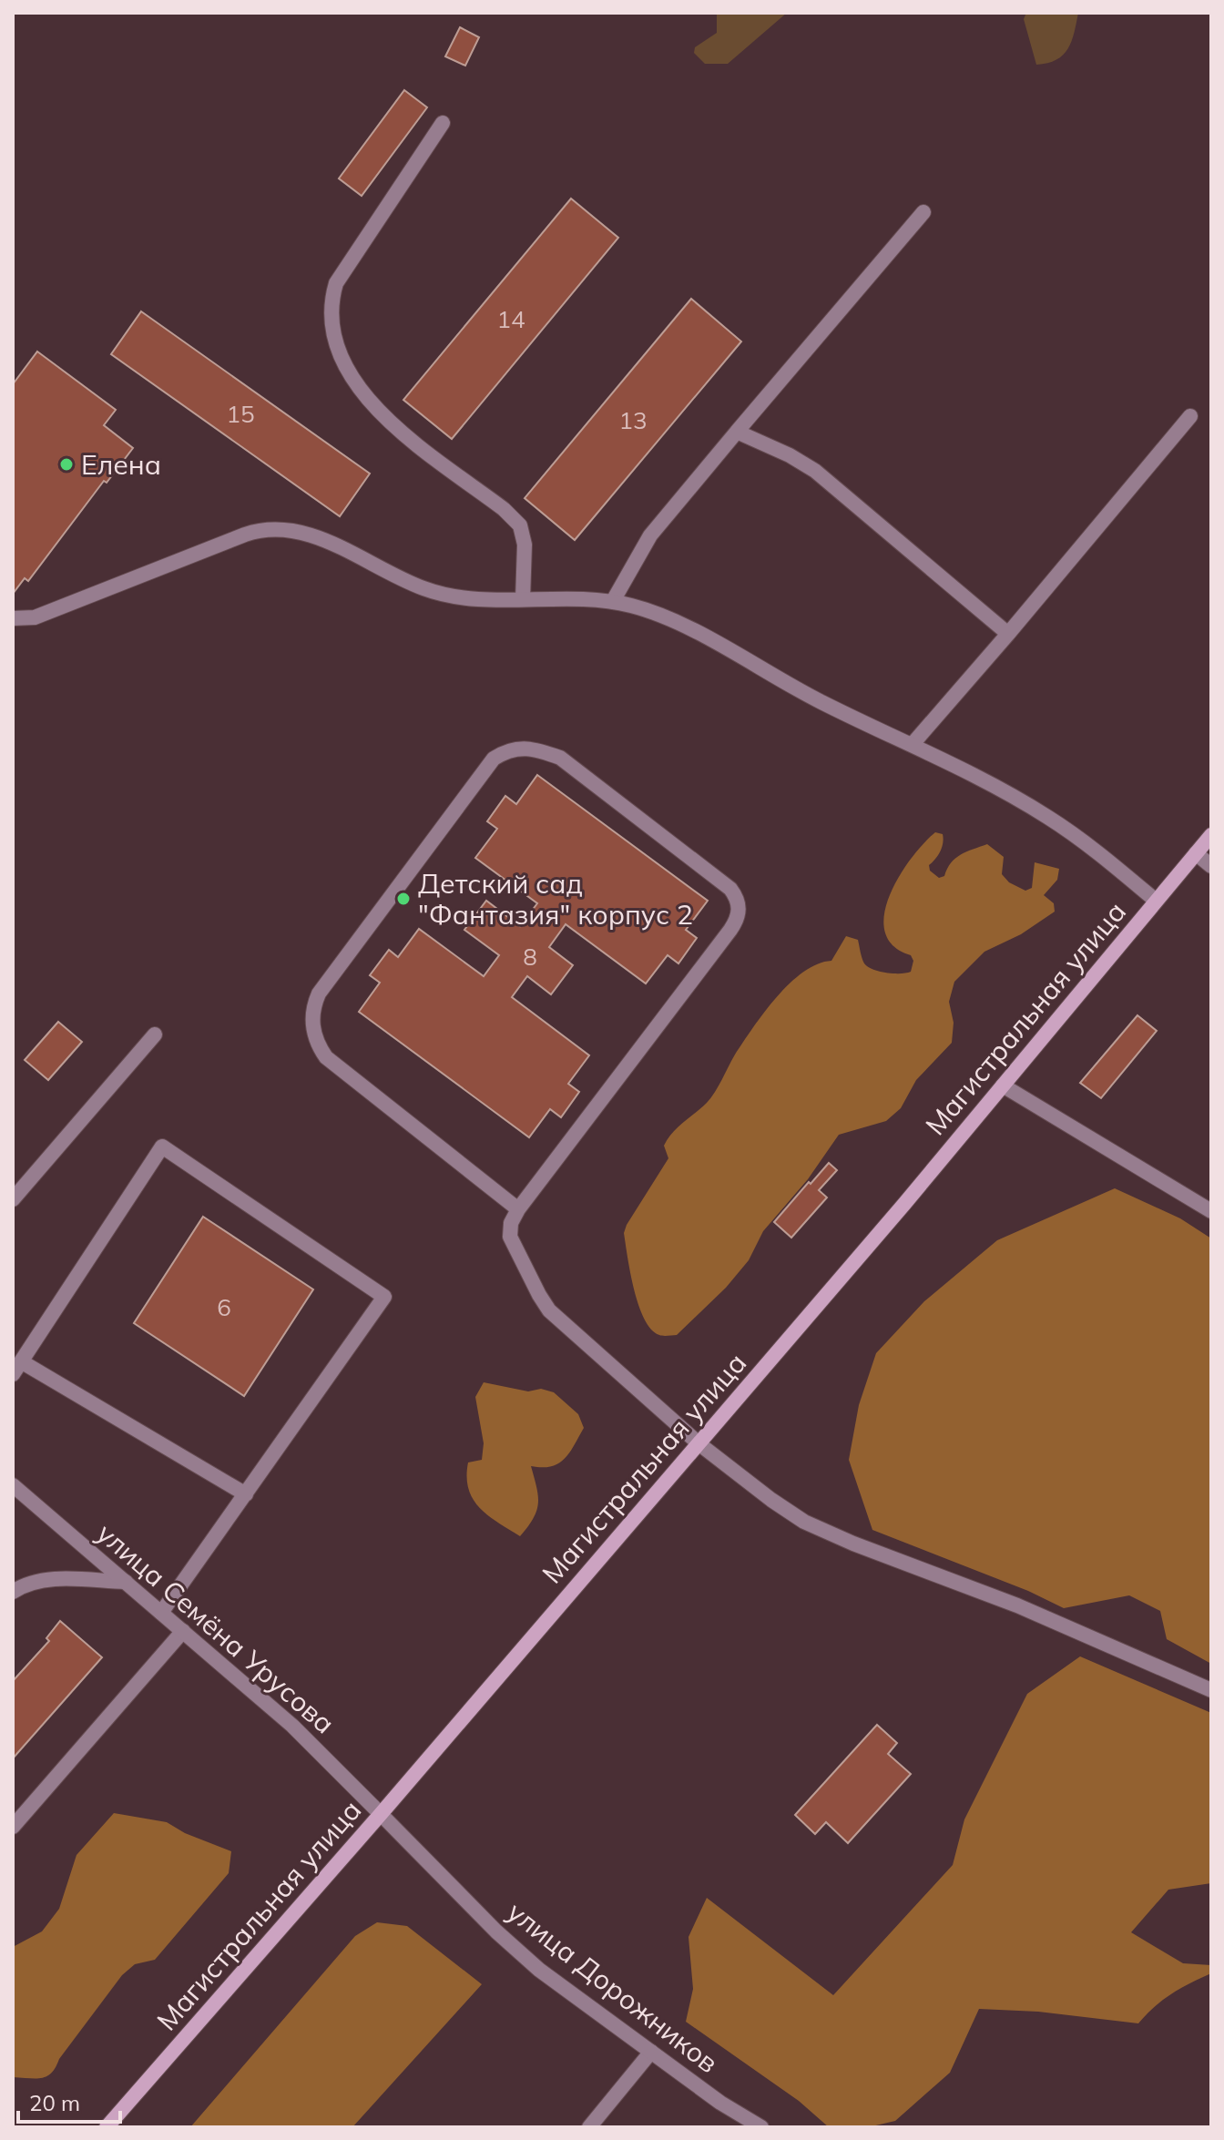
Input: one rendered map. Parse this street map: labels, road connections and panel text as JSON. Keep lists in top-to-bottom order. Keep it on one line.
{"streets":{"main road":["Магистральная улица"],"street":["улица Семёна Урусова","улица Дорожников"]},"crossings":[["Магистральная улица","улица Семёна Урусова"],["Магистральная улица","улица Дорожников"],["улица Семёна Урусова","улица Дорожников"]],"places":["Елена","Детский сад \"Фантазия\" корпус 2"],"house_numbers":["14","15","13","8","6"],"scale_bar":"20 m"}
